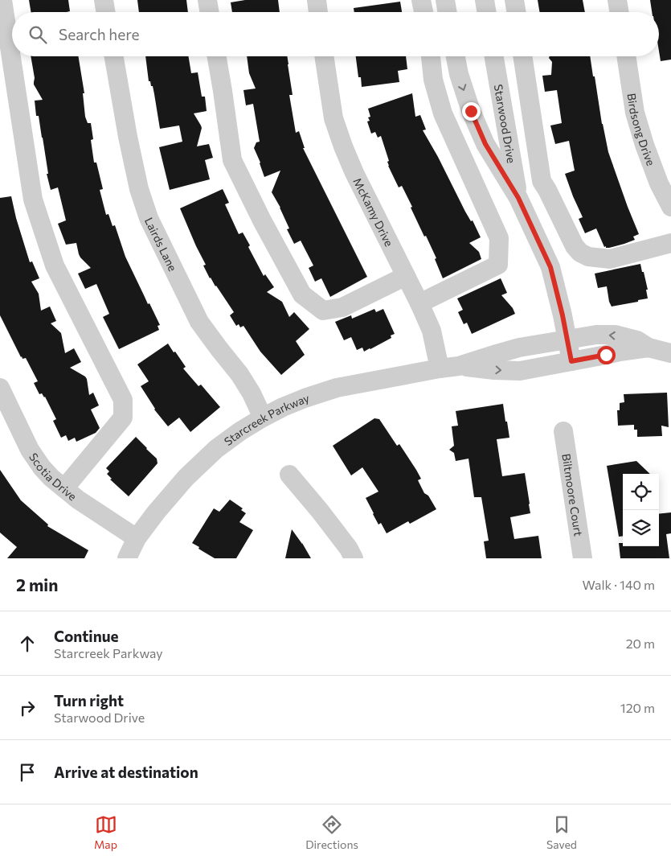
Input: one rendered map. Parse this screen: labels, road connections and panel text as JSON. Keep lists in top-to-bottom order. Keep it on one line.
{"streets":{"street":["Starwood Drive","Birdsong Drive","McKamy Drive","Lairds Lane","Starcreek Parkway","Scotia Drive","Biltmoore Court"]},"crossings":[["Starwood Drive","Starcreek Parkway"],["McKamy Drive","Starcreek Parkway"],["Lairds Lane","Starcreek Parkway"],["Starcreek Parkway","Scotia Drive"]],"page":{"search":"Search here","heading":["2 min","Walk · 140 m"],"list":[["Continue","Starcreek Parkway","20 m"],["Turn right","Starwood Drive","120 m"],"Arrive at destination"],"nav":["Map","Directions","Saved"]}}
